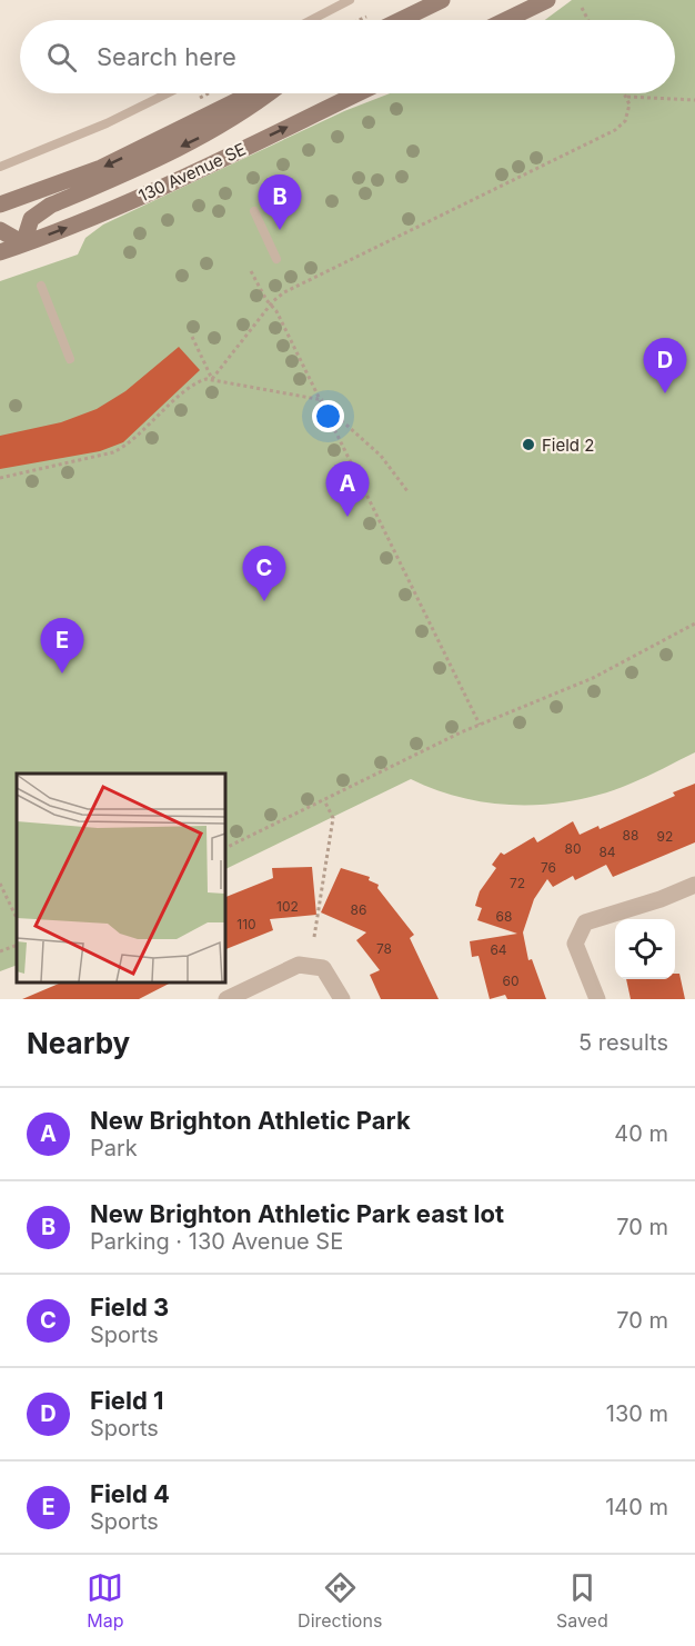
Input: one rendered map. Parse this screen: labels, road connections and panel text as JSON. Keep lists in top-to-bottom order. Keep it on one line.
{"streets":{"main road":["130 Avenue SE"]},"places":["Field 2"],"house_numbers":["88","92","80","84","76","72","102","86","68","110","78","64","60"],"page":{"search":"Search here","pins":["B","D","A","C","E"],"heading":["Nearby","5 results"],"list":[{"mark":"A","name":"New Brighton Athletic Park","note":"Park","value":"40 m"},{"mark":"B","name":"New Brighton Athletic Park east lot","note":"Parking · 130 Avenue SE","value":"70 m"},{"mark":"C","name":"Field 3","note":"Sports","value":"70 m"},{"mark":"D","name":"Field 1","note":"Sports","value":"130 m"},{"mark":"E","name":"Field 4","note":"Sports","value":"140 m"}],"nav":["Map","Directions","Saved"]}}
